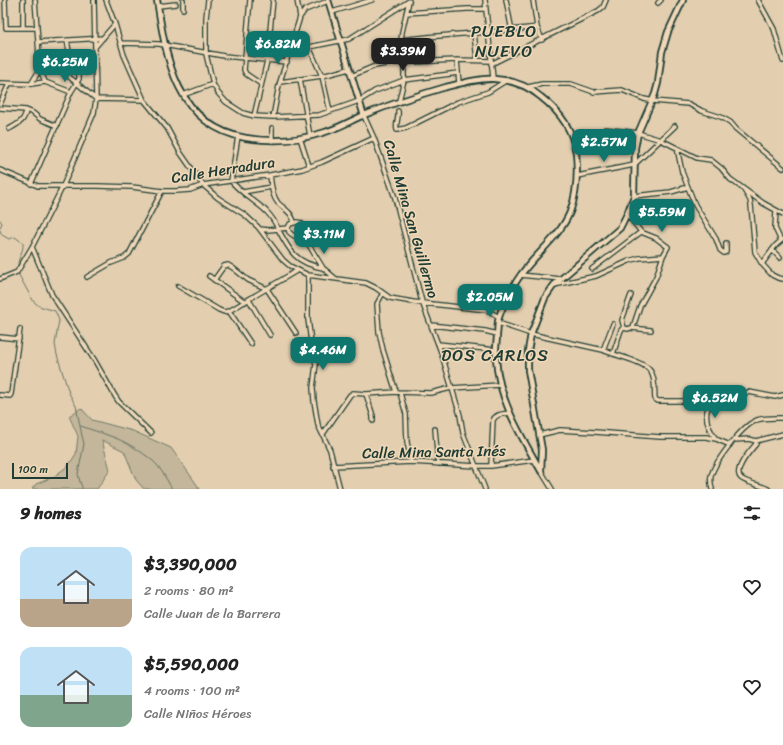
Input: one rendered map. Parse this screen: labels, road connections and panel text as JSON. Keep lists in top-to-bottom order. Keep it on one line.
{"streets":{"street":["Calle Herradura","Calle Mina San Guillermo","Calle Mina Santa Inés"]},"crossings":[["Calle Herradura","Calle Mina San Guillermo"],["Calle Mina San Guillermo","Calle Mina Santa Inés"]],"districts":["PUEBLO NUEVO","DOS CARLOS"],"scale_bar":"100 m","page":{"price":["$6.82M","$3.39M","$6.25M","$2.57M","$5.59M","$3.11M","$2.05M","$4.46M","$6.52M"],"scale":"100 m","heading":"9 homes","list":[{"name":"$3,390,000","note":"2 rooms · 80 m² · Calle Juan de la Barrera"},{"name":"$5,590,000","note":"4 rooms · 100 m² · Calle Niños Héroes"}]}}
